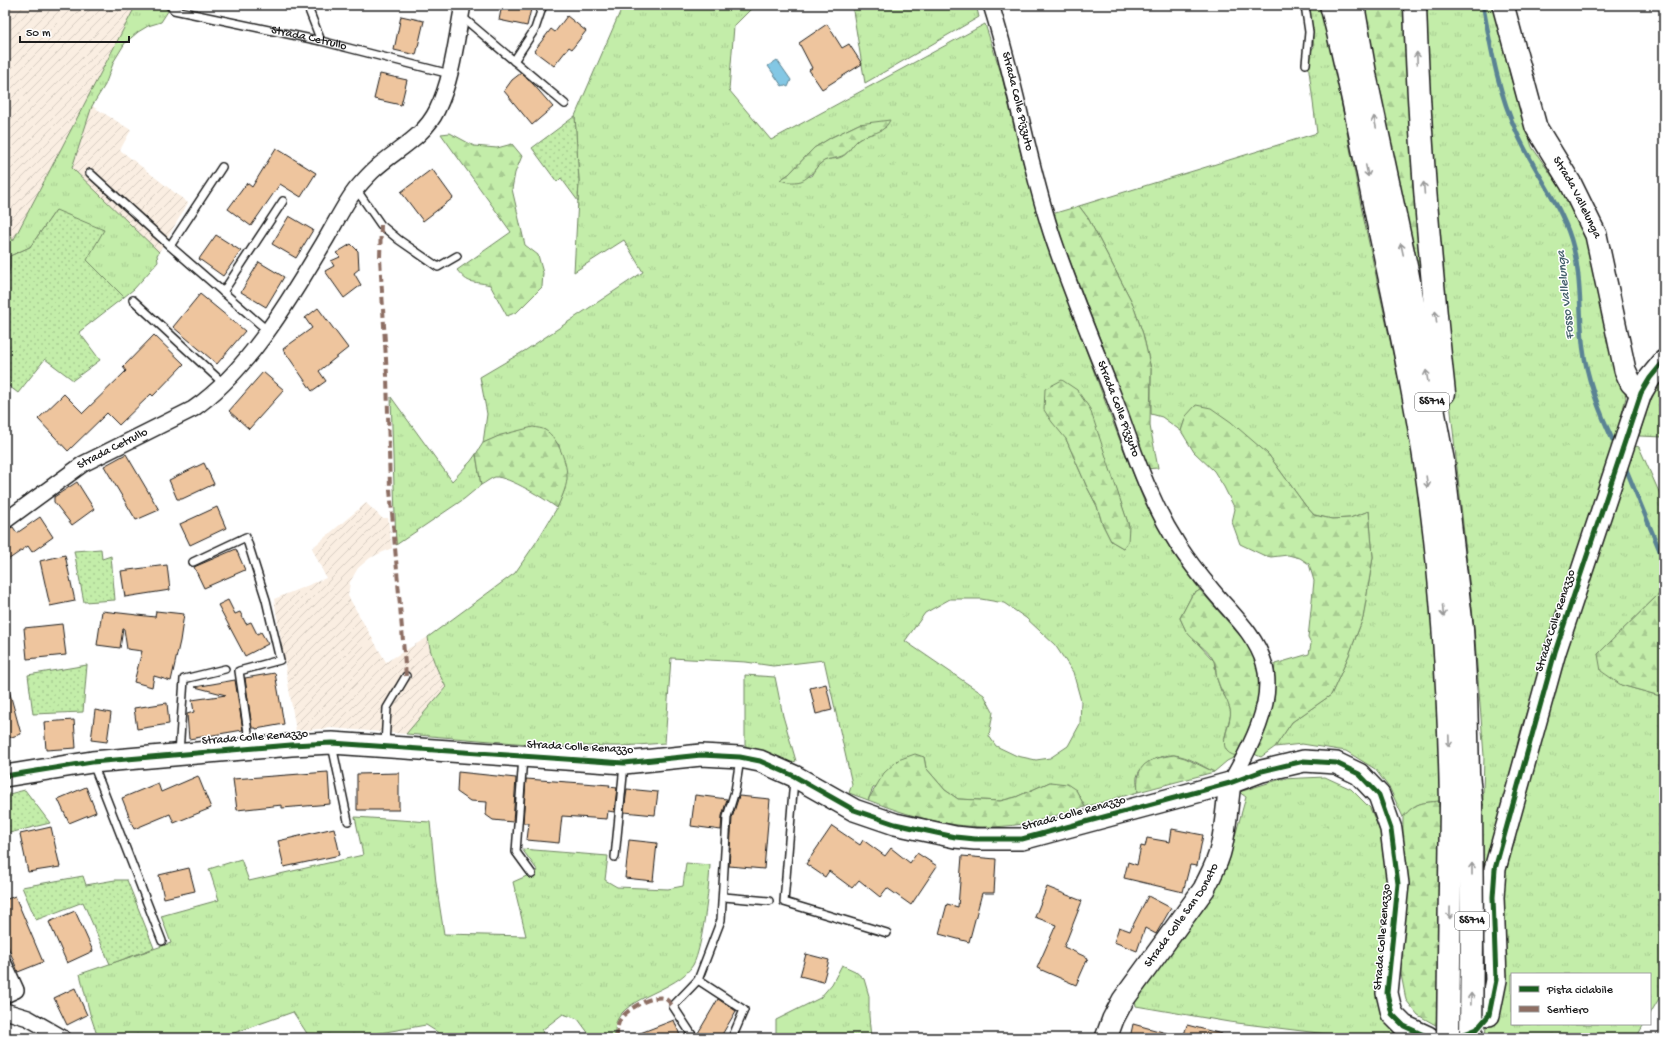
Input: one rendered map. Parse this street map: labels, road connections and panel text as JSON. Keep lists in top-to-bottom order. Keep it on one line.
{"streets":{"highway":["SS714"],"street":["Strada Cetrullo","Strada Colle Pizzuto","Strada Vallelunga","Strada Colle Renazzo","Strada Colle San Donato"]},"crossings":[["Strada Colle Pizzuto","Strada Colle Renazzo"],["Strada Colle Pizzuto","Strada Colle San Donato"],["Strada Vallelunga","Strada Colle Renazzo"],["Strada Colle Renazzo","Strada Colle San Donato"]],"water":["Fosso Vallelunga"],"legend":["Pista ciclabile","Sentiero"],"scale_bar":"50 m"}
